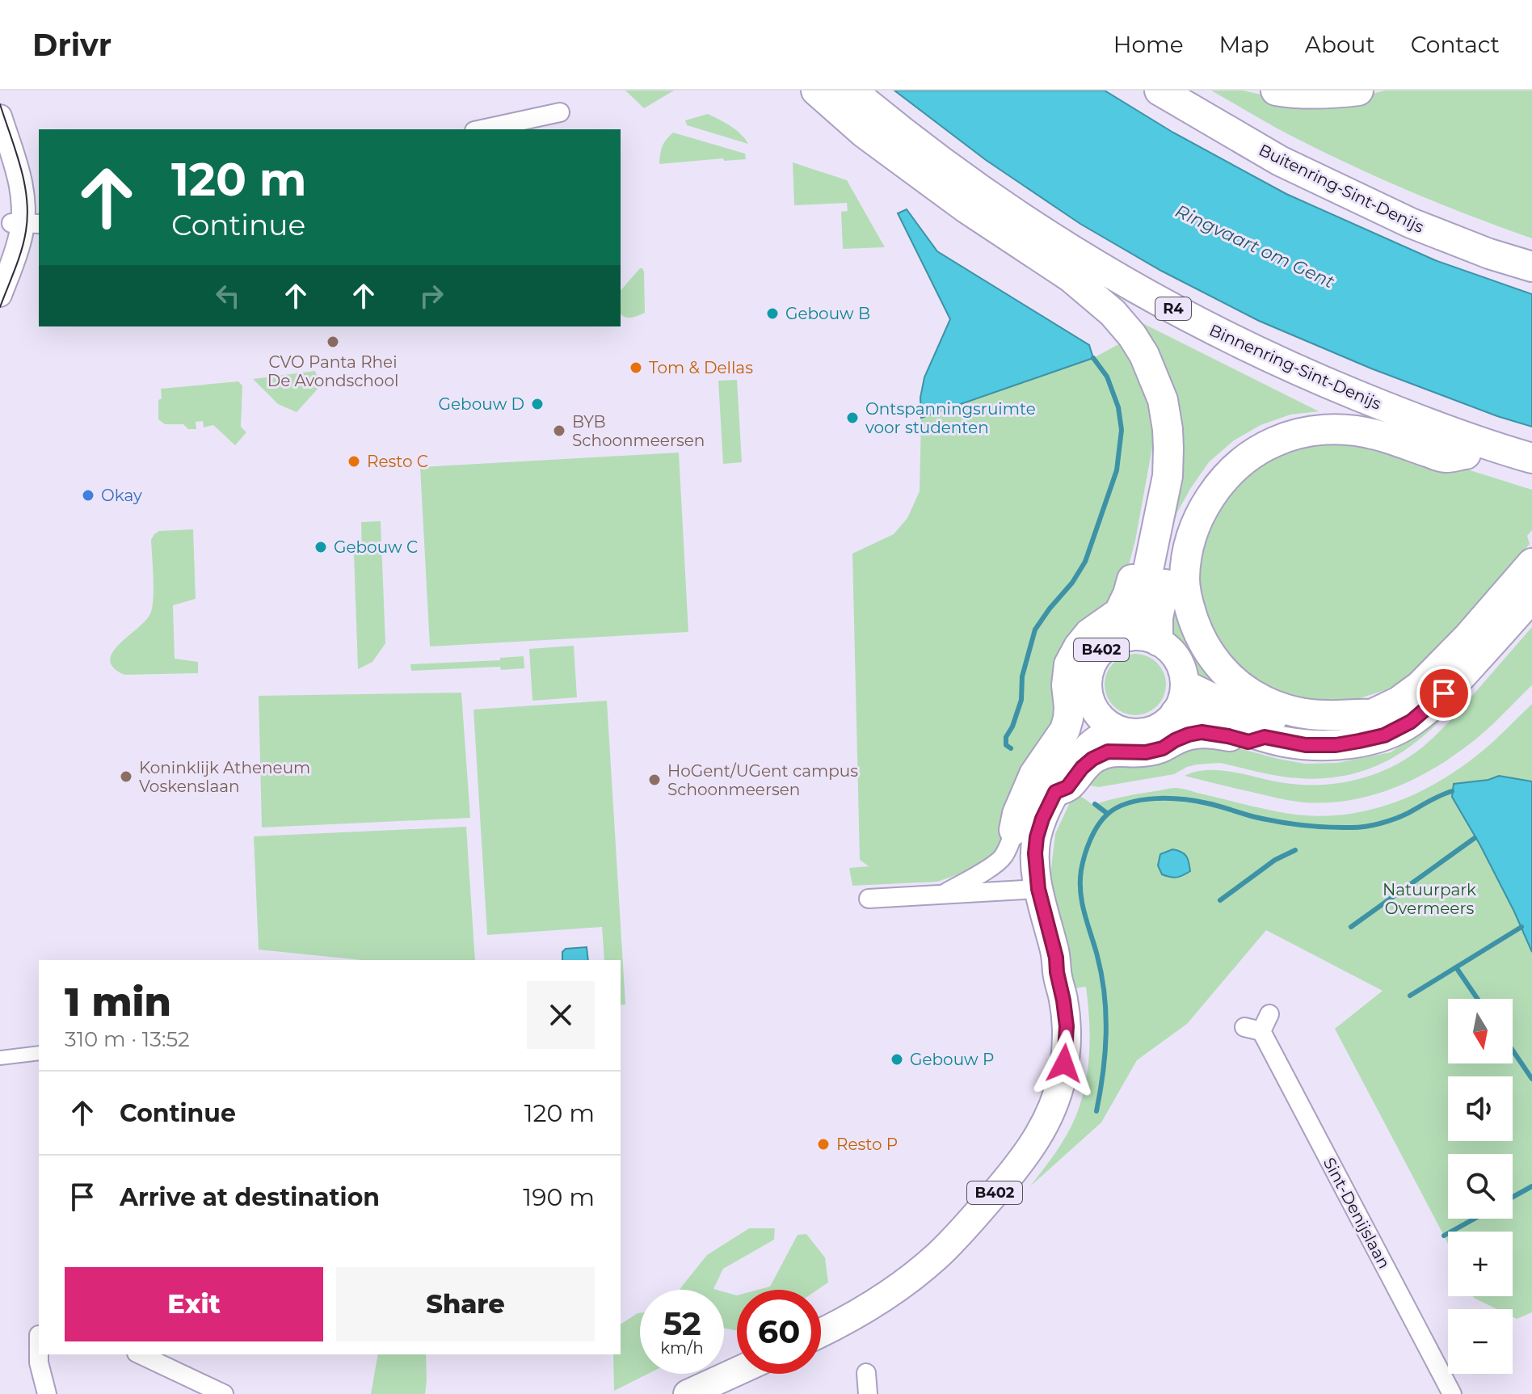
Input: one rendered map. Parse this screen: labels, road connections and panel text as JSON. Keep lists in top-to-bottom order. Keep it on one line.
{"streets":{"highway":["Buitenring-Sint-Denijs","R4","Binnenring-Sint-Denijs"],"main road":["B402"],"street":["Sint-Denijslaan"]},"water":["Ringvaart om Gent"],"parks":["Natuurpark Overmeers"],"places":["Gebouw B","CVO Panta Rhei De Avondschool","Tom & Dellas","Gebouw D","Ontspanningsruimte voor studenten","BYB Schoonmeersen","Resto C","Okay","Gebouw C","Koninklijk Atheneum Voskenslaan","HoGent/UGent campus Schoonmeersen","Gebouw P","Resto P"],"north":"bottom","page":{"header":"Drivr","nav":["Home","Map","About","Contact"],"turn":["120 m","Continue"],"heading":["1 min","310 m · 13:52"],"map_buttons":["+","−"],"list":[{"name":"Continue","value":"120 m"},{"name":"Arrive at destination","value":"190 m"}],"buttons":["Exit","Share"],"speed":"52 km/h","limit":"60"}}
